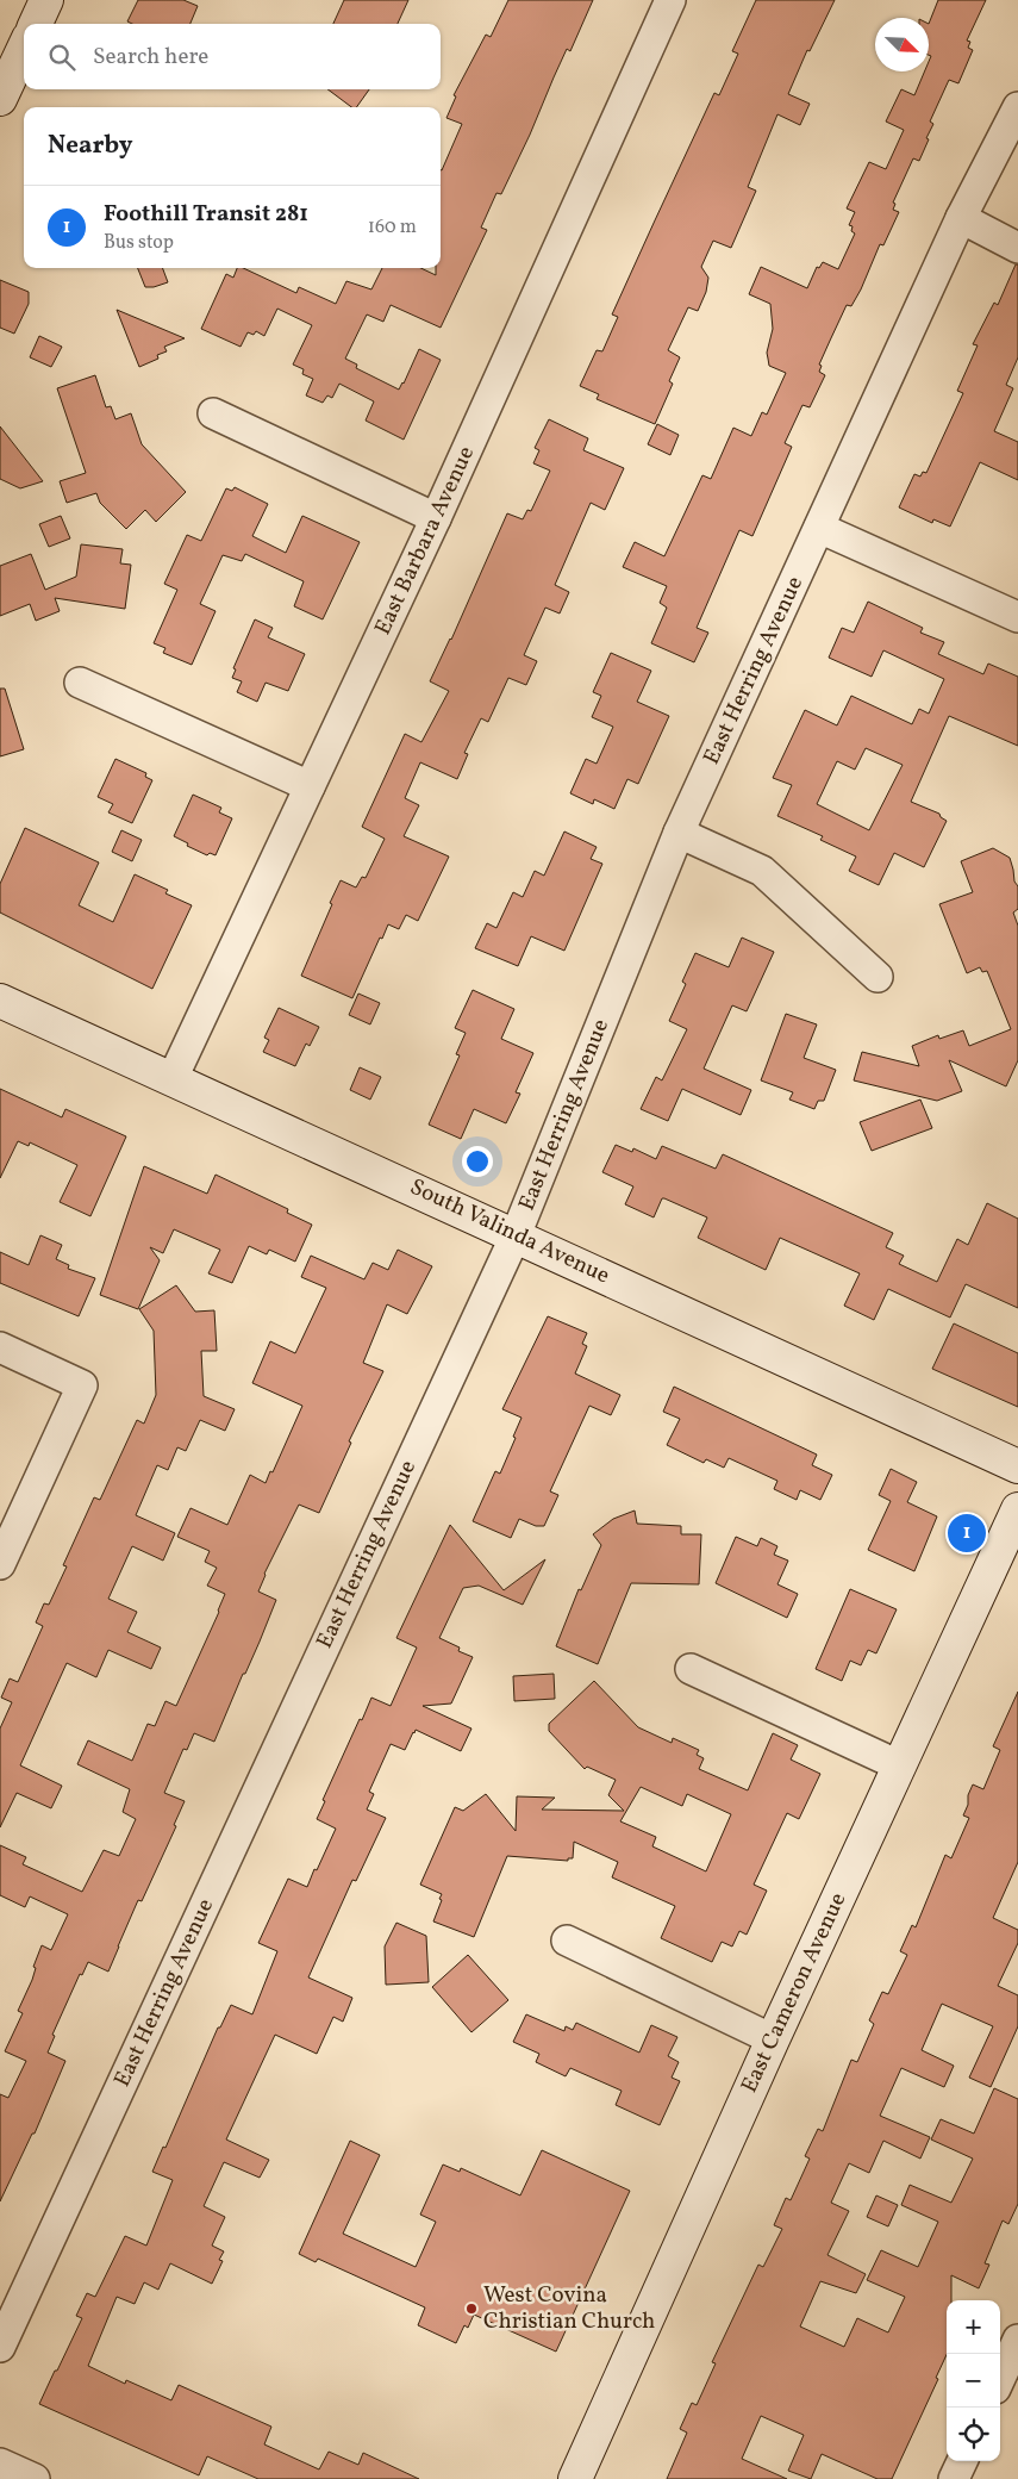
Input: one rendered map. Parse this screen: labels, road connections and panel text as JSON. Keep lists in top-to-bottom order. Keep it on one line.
{"streets":{"main road":["South Valinda Avenue","East Cameron Avenue"],"street":["East Barbara Avenue","East Herring Avenue"]},"crossings":[["East Barbara Avenue","South Valinda Avenue"],["East Herring Avenue","South Valinda Avenue"]],"places":["West Covina Christian Church"],"north":"bottom right","page":{"search":"Search here","heading":"Nearby","list":[{"mark":"1","name":"Foothill Transit 281","note":"Bus stop","value":"160 m"}],"pins":"1","map_buttons":["+","−"]}}
